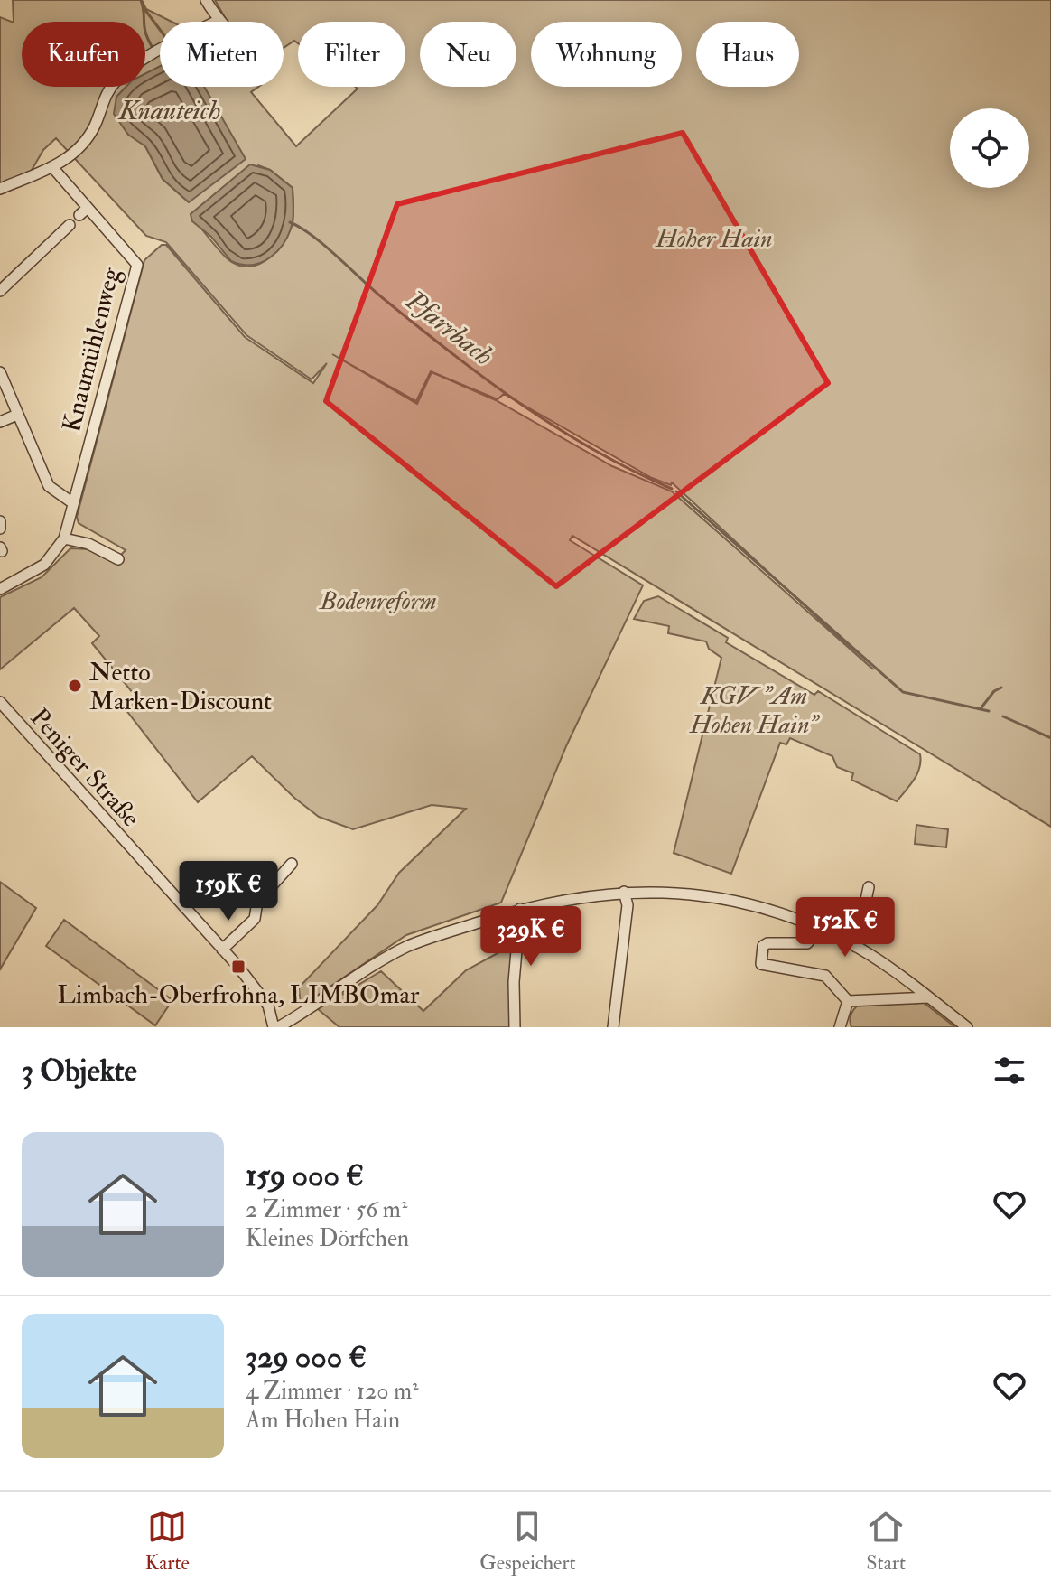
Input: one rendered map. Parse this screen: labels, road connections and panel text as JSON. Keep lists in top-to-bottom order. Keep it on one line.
{"streets":{"street":["Knaumühlenweg","Peniger Straße"]},"water":["Knauteich","Pfarrbach"],"parks":["Hoher Hain","Bodenreform","KGV \"Am Hohen Hain\""],"places":{"other":["Netto Marken-Discount"],"transit":["Limbach-Oberfrohna, LIMBOmar"]},"page":{"chip":["Kaufen","Mieten","Filter","Neu","Wohnung","Haus"],"price":["159K €","152K €","329K €"],"heading":"3 Objekte","list":[{"name":"159 000 €","note":"2 Zimmer · 56 m² · Kleines Dörfchen"},{"name":"329 000 €","note":"4 Zimmer · 120 m² · Am Hohen Hain"}],"tabs":["Karte","Gespeichert","Start"]}}
